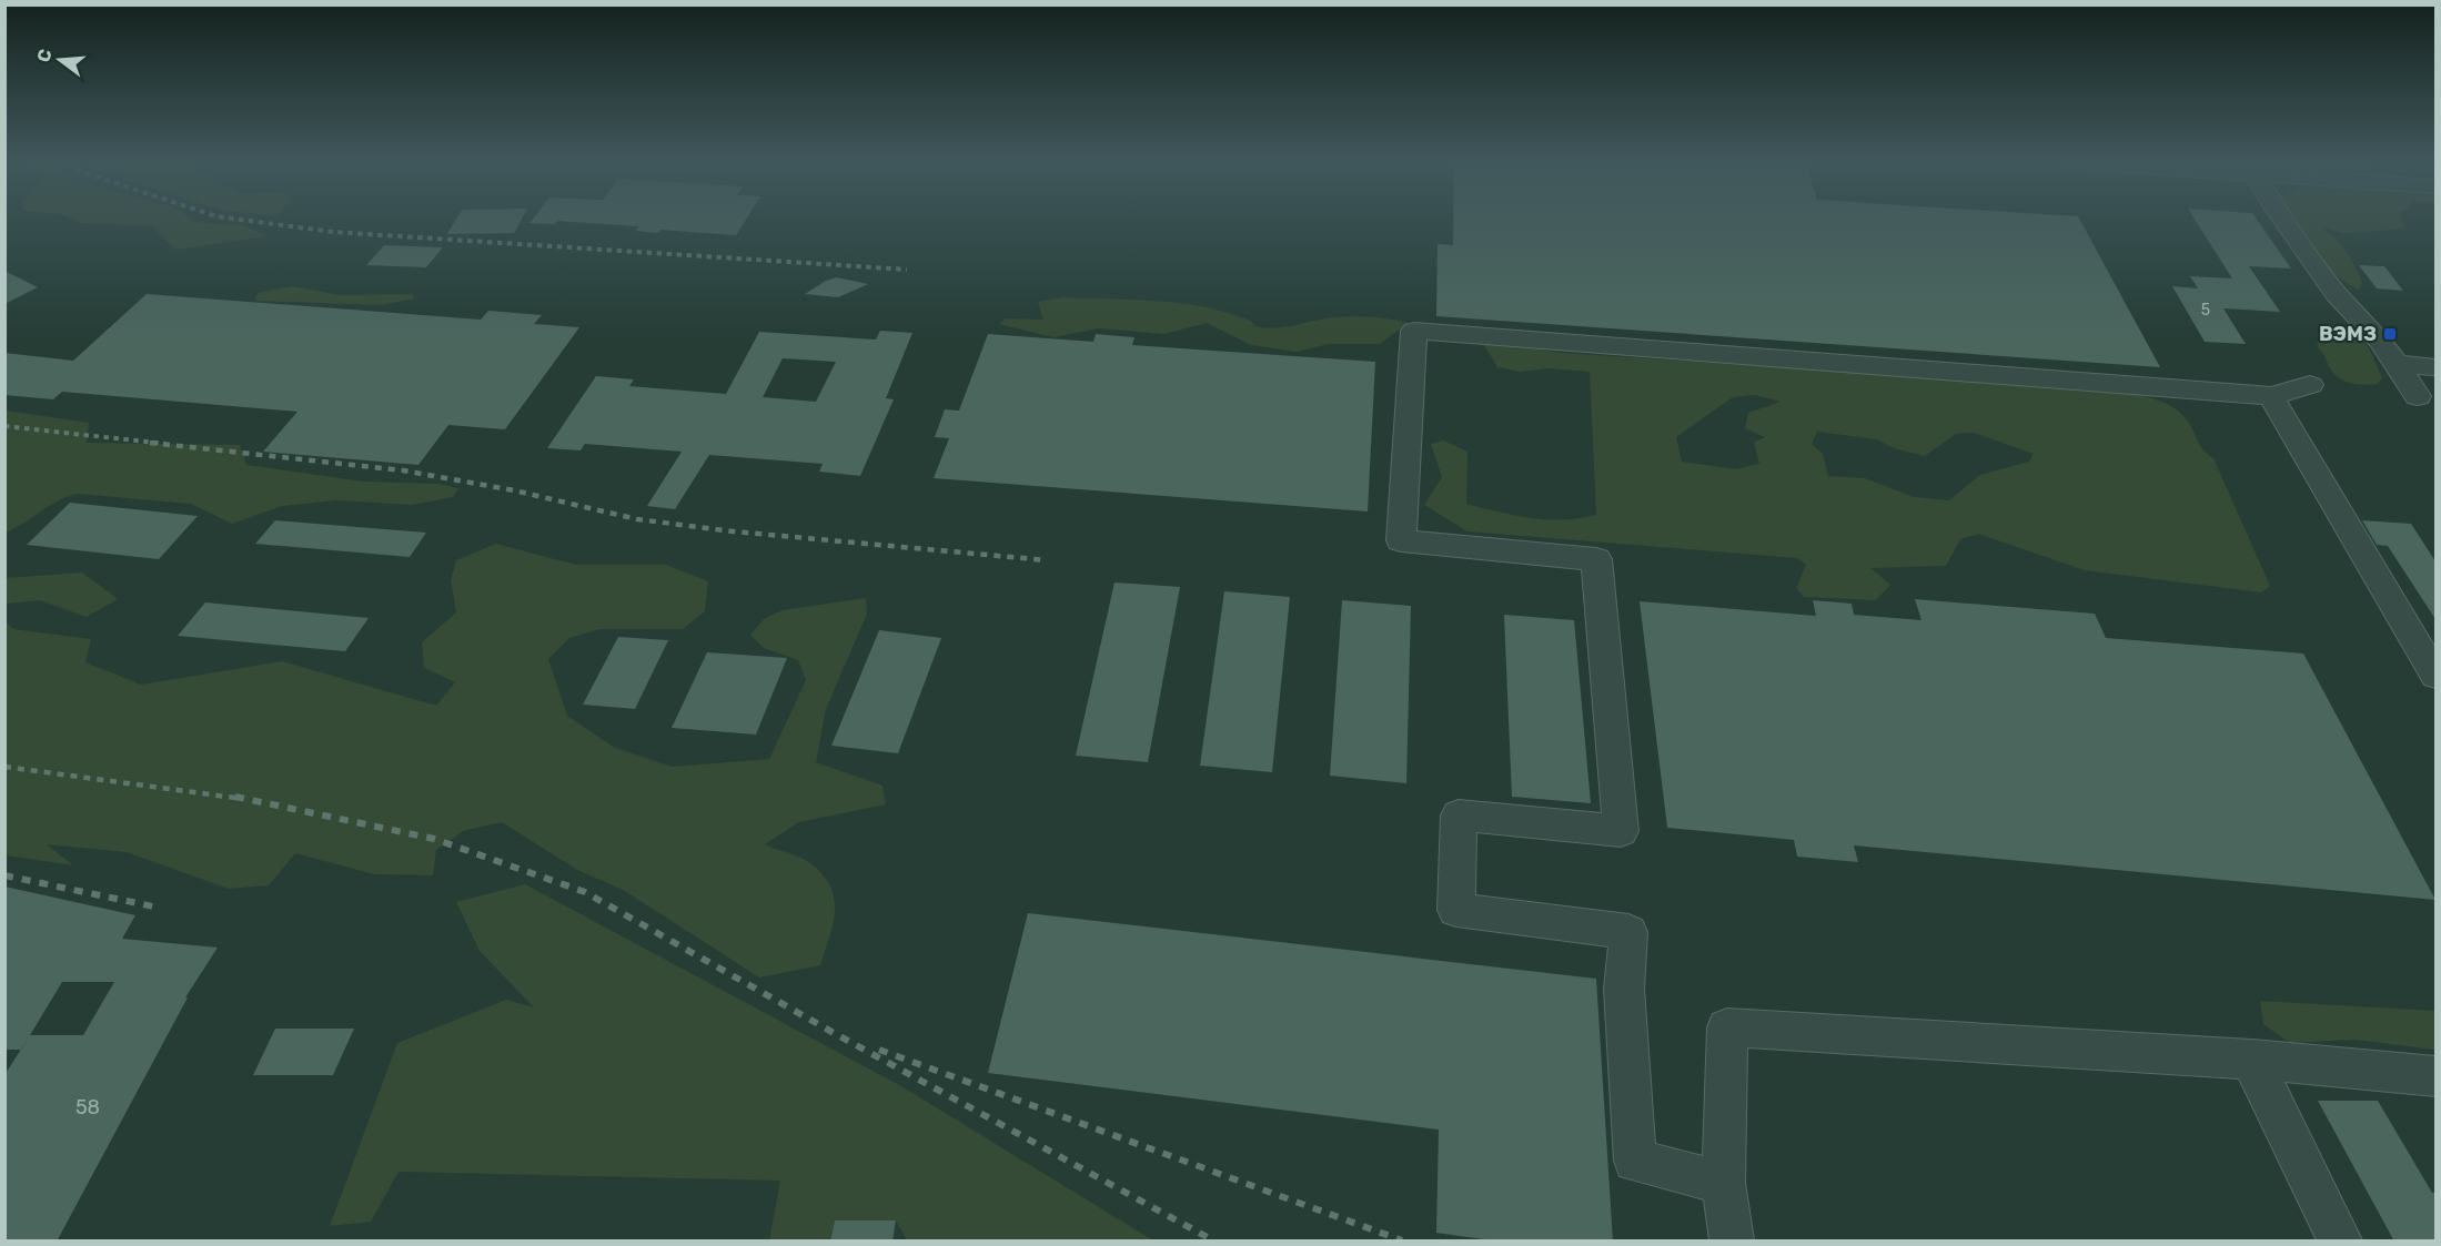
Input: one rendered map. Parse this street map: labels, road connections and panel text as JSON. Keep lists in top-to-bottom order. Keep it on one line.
{"places":{"transit":["ВЭМЗ"]},"house_numbers":["5","58"],"north":"left"}
